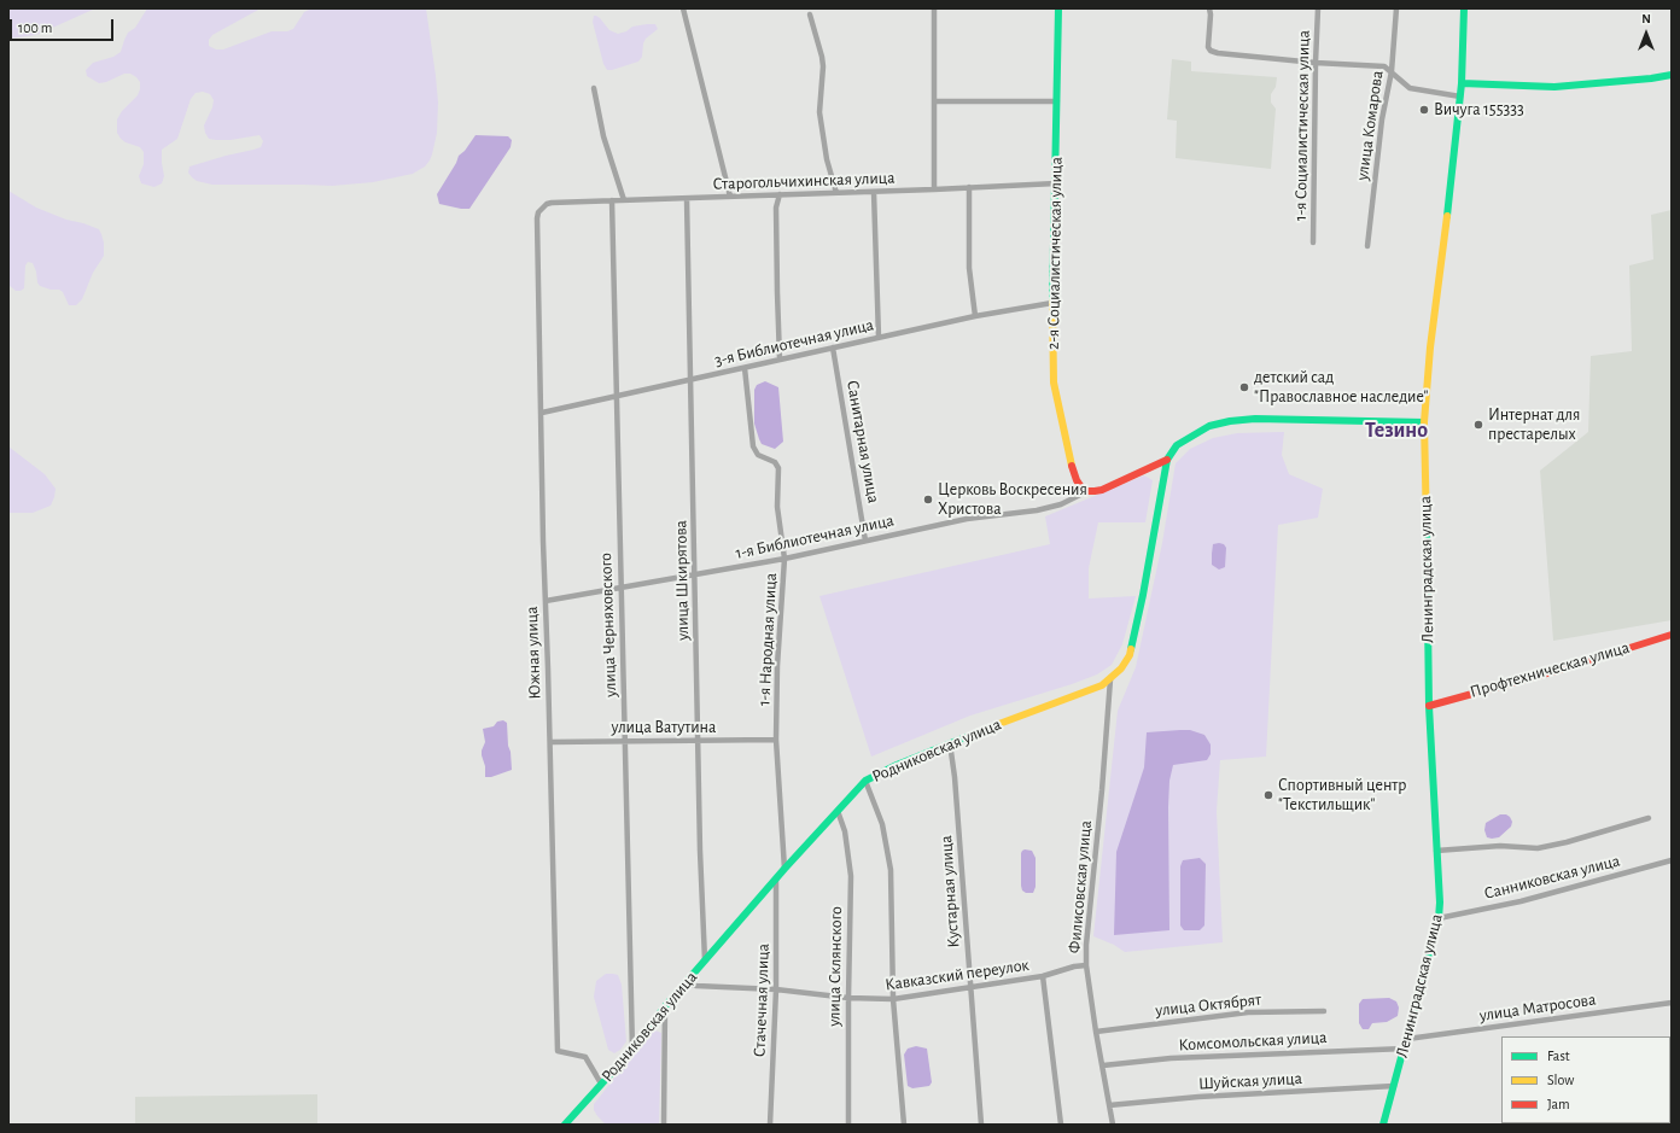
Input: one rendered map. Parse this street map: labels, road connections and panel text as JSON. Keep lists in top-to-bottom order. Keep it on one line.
{"streets":{"street":["1-я Социалистическая улица","улица Комарова","Старогольчихинская улица","2-я Социалистическая улица","3-я Библиотечная улица","Санитарная улица","1-я Библиотечная улица","Ленинградская улица","улица Шкирятова","улица Черняховского","1-я Народная улица","Южная улица","Профтехническая улица","улица Ватутина","Родниковская улица","Санниковская улица","Филисовская улица","Кустарная улица","улица Склянского","Кавказский переулок","Стачечная улица","улица Октябрят","улица Матросова","Комсомольская улица","Шуйская улица"]},"crossings":[["Старогольчихинская улица","2-я Социалистическая улица"],["Старогольчихинская улица","улица Шкирятова"],["Старогольчихинская улица","улица Черняховского"],["Старогольчихинская улица","Южная улица"],["2-я Социалистическая улица","3-я Библиотечная улица"],["2-я Социалистическая улица","1-я Библиотечная улица"],["3-я Библиотечная улица","Санитарная улица"],["3-я Библиотечная улица","улица Шкирятова"],["3-я Библиотечная улица","улица Черняховского"],["3-я Библиотечная улица","1-я Народная улица"],["3-я Библиотечная улица","Южная улица"],["Санитарная улица","1-я Библиотечная улица"],["1-я Библиотечная улица","улица Шкирятова"],["1-я Библиотечная улица","улица Черняховского"],["1-я Библиотечная улица","1-я Народная улица"],["1-я Библиотечная улица","Южная улица"],["Ленинградская улица","Профтехническая улица"],["Ленинградская улица","Санниковская улица"],["Ленинградская улица","улица Матросова"],["Ленинградская улица","Комсомольская улица"],["Ленинградская улица","Шуйская улица"],["улица Шкирятова","улица Ватутина"],["улица Шкирятова","Родниковская улица"],["улица Черняховского","улица Ватутина"],["улица Черняховского","Родниковская улица"],["1-я Народная улица","улица Ватутина"],["1-я Народная улица","Родниковская улица"],["Южная улица","улица Ватутина"],["Южная улица","Родниковская улица"],["Родниковская улица","Филисовская улица"],["Родниковская улица","Кустарная улица"],["Родниковская улица","улица Склянского"],["Родниковская улица","Кавказский переулок"],["Родниковская улица","Стачечная улица"],["Филисовская улица","Кавказский переулок"],["Филисовская улица","улица Октябрят"],["Филисовская улица","Комсомольская улица"],["Филисовская улица","Шуйская улица"],["Кустарная улица","Кавказский переулок"],["улица Склянского","Кавказский переулок"],["Кавказский переулок","Стачечная улица"]],"districts":["Тезино"],"places":["Вичуга 155333","детский сад \"Православное наследие\"","Интернат для престарелых","Церковь Воскресения Христова","Спортивный центр \"Текстильщик\""],"legend":["Fast","Slow","Jam"],"scale_bar":"100 m","north":"top"}
